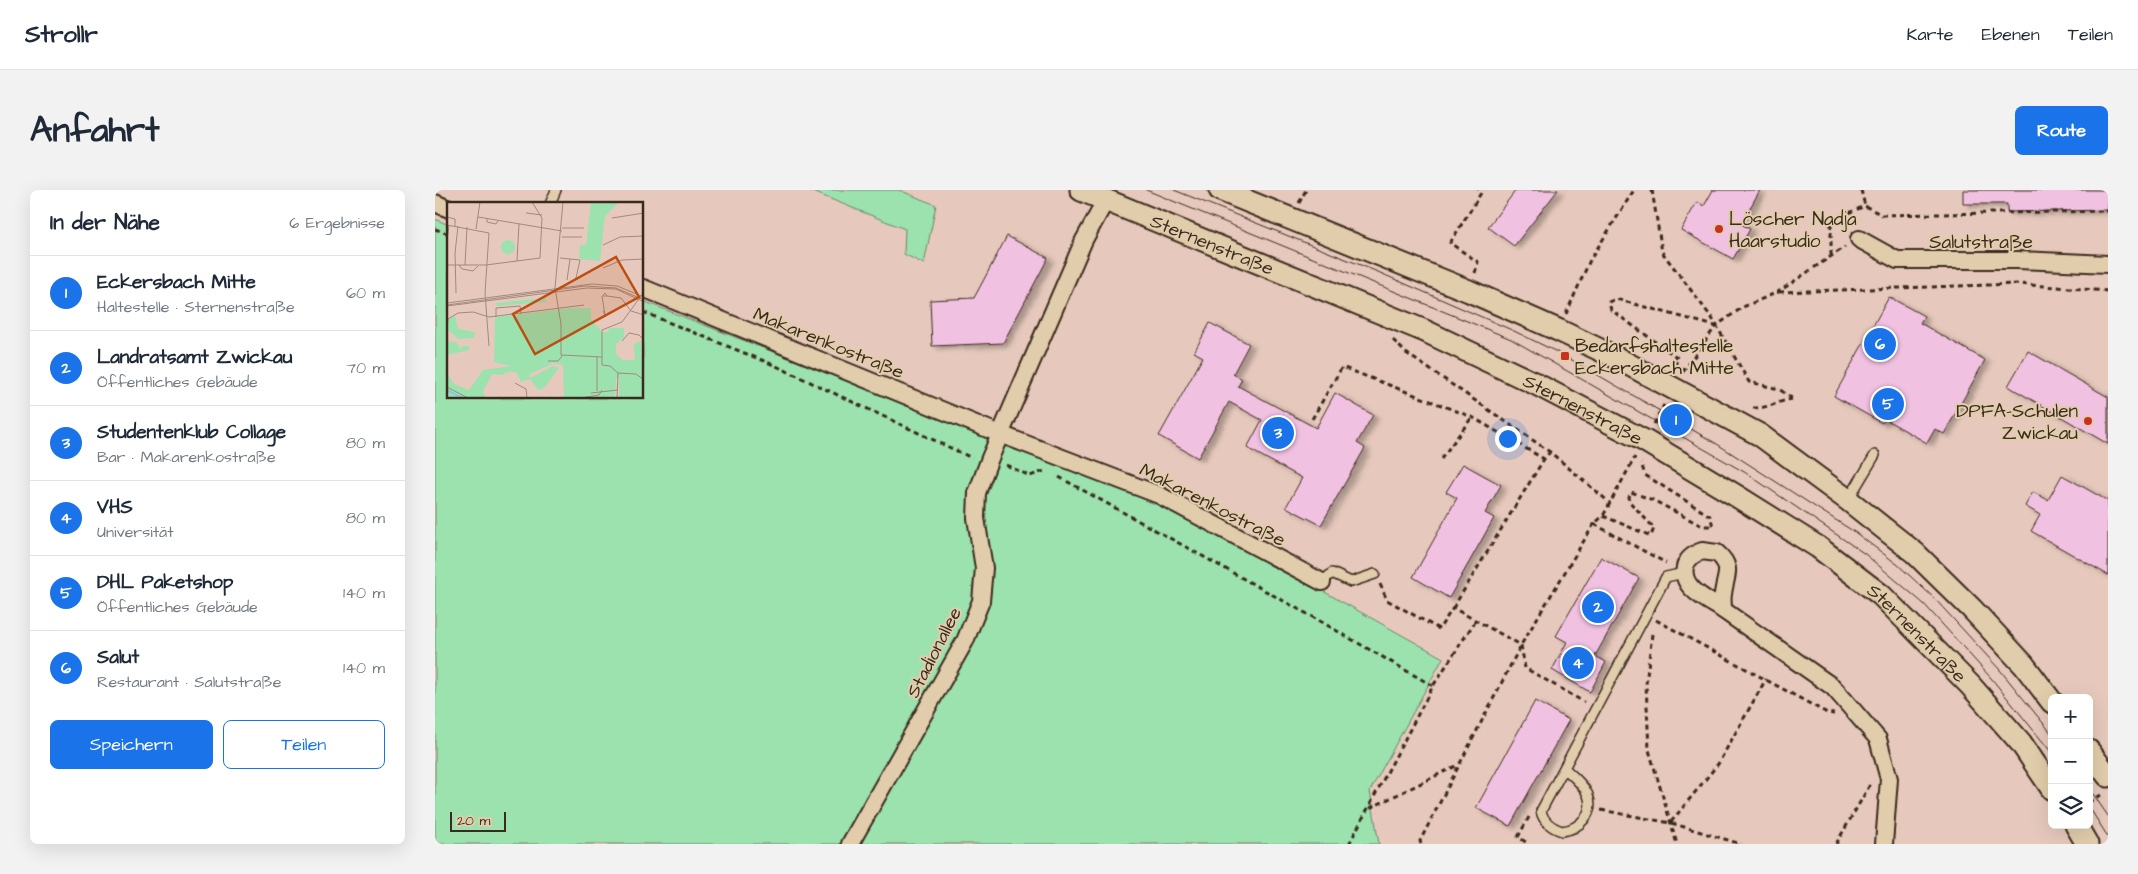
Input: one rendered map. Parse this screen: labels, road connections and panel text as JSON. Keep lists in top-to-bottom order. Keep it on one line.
{"streets":{"street":["Salutstraße","Sternenstraße","Makarenkostraße","Stadionallee"]},"crossings":[["Makarenkostraße","Stadionallee"]],"places":{"other":["Löscher Nadja Haarstudio","DPFA-Schulen Zwickau"],"transit":["Bedarfshaltestelle Eckersbach Mitte"]},"scale_bar":"20 m","page":{"header":"Strollr","nav":["Karte","Ebenen","Teilen"],"title":"Anfahrt","buttons":["Route",["Speichern","Teilen"]],"heading":["In der Nähe","6 Ergebnisse"],"list":[{"mark":"1","name":"Eckersbach Mitte","note":"Haltestelle · Sternenstraße","value":"60 m"},{"mark":"2","name":"Landratsamt Zwickau","note":"Öffentliches Gebäude","value":"70 m"},{"mark":"3","name":"Studentenklub Collage","note":"Bar · Makarenkostraße","value":"80 m"},{"mark":"4","name":"VHS","note":"Universität","value":"80 m"},{"mark":"5","name":"DHL Paketshop","note":"Öffentliches Gebäude","value":"140 m"},{"mark":"6","name":"Salut","note":"Restaurant · Salutstraße","value":"140 m"}],"pins":["6","5","1","3","2","4"],"map_buttons":["+","−"],"scale":"20 m"}}
